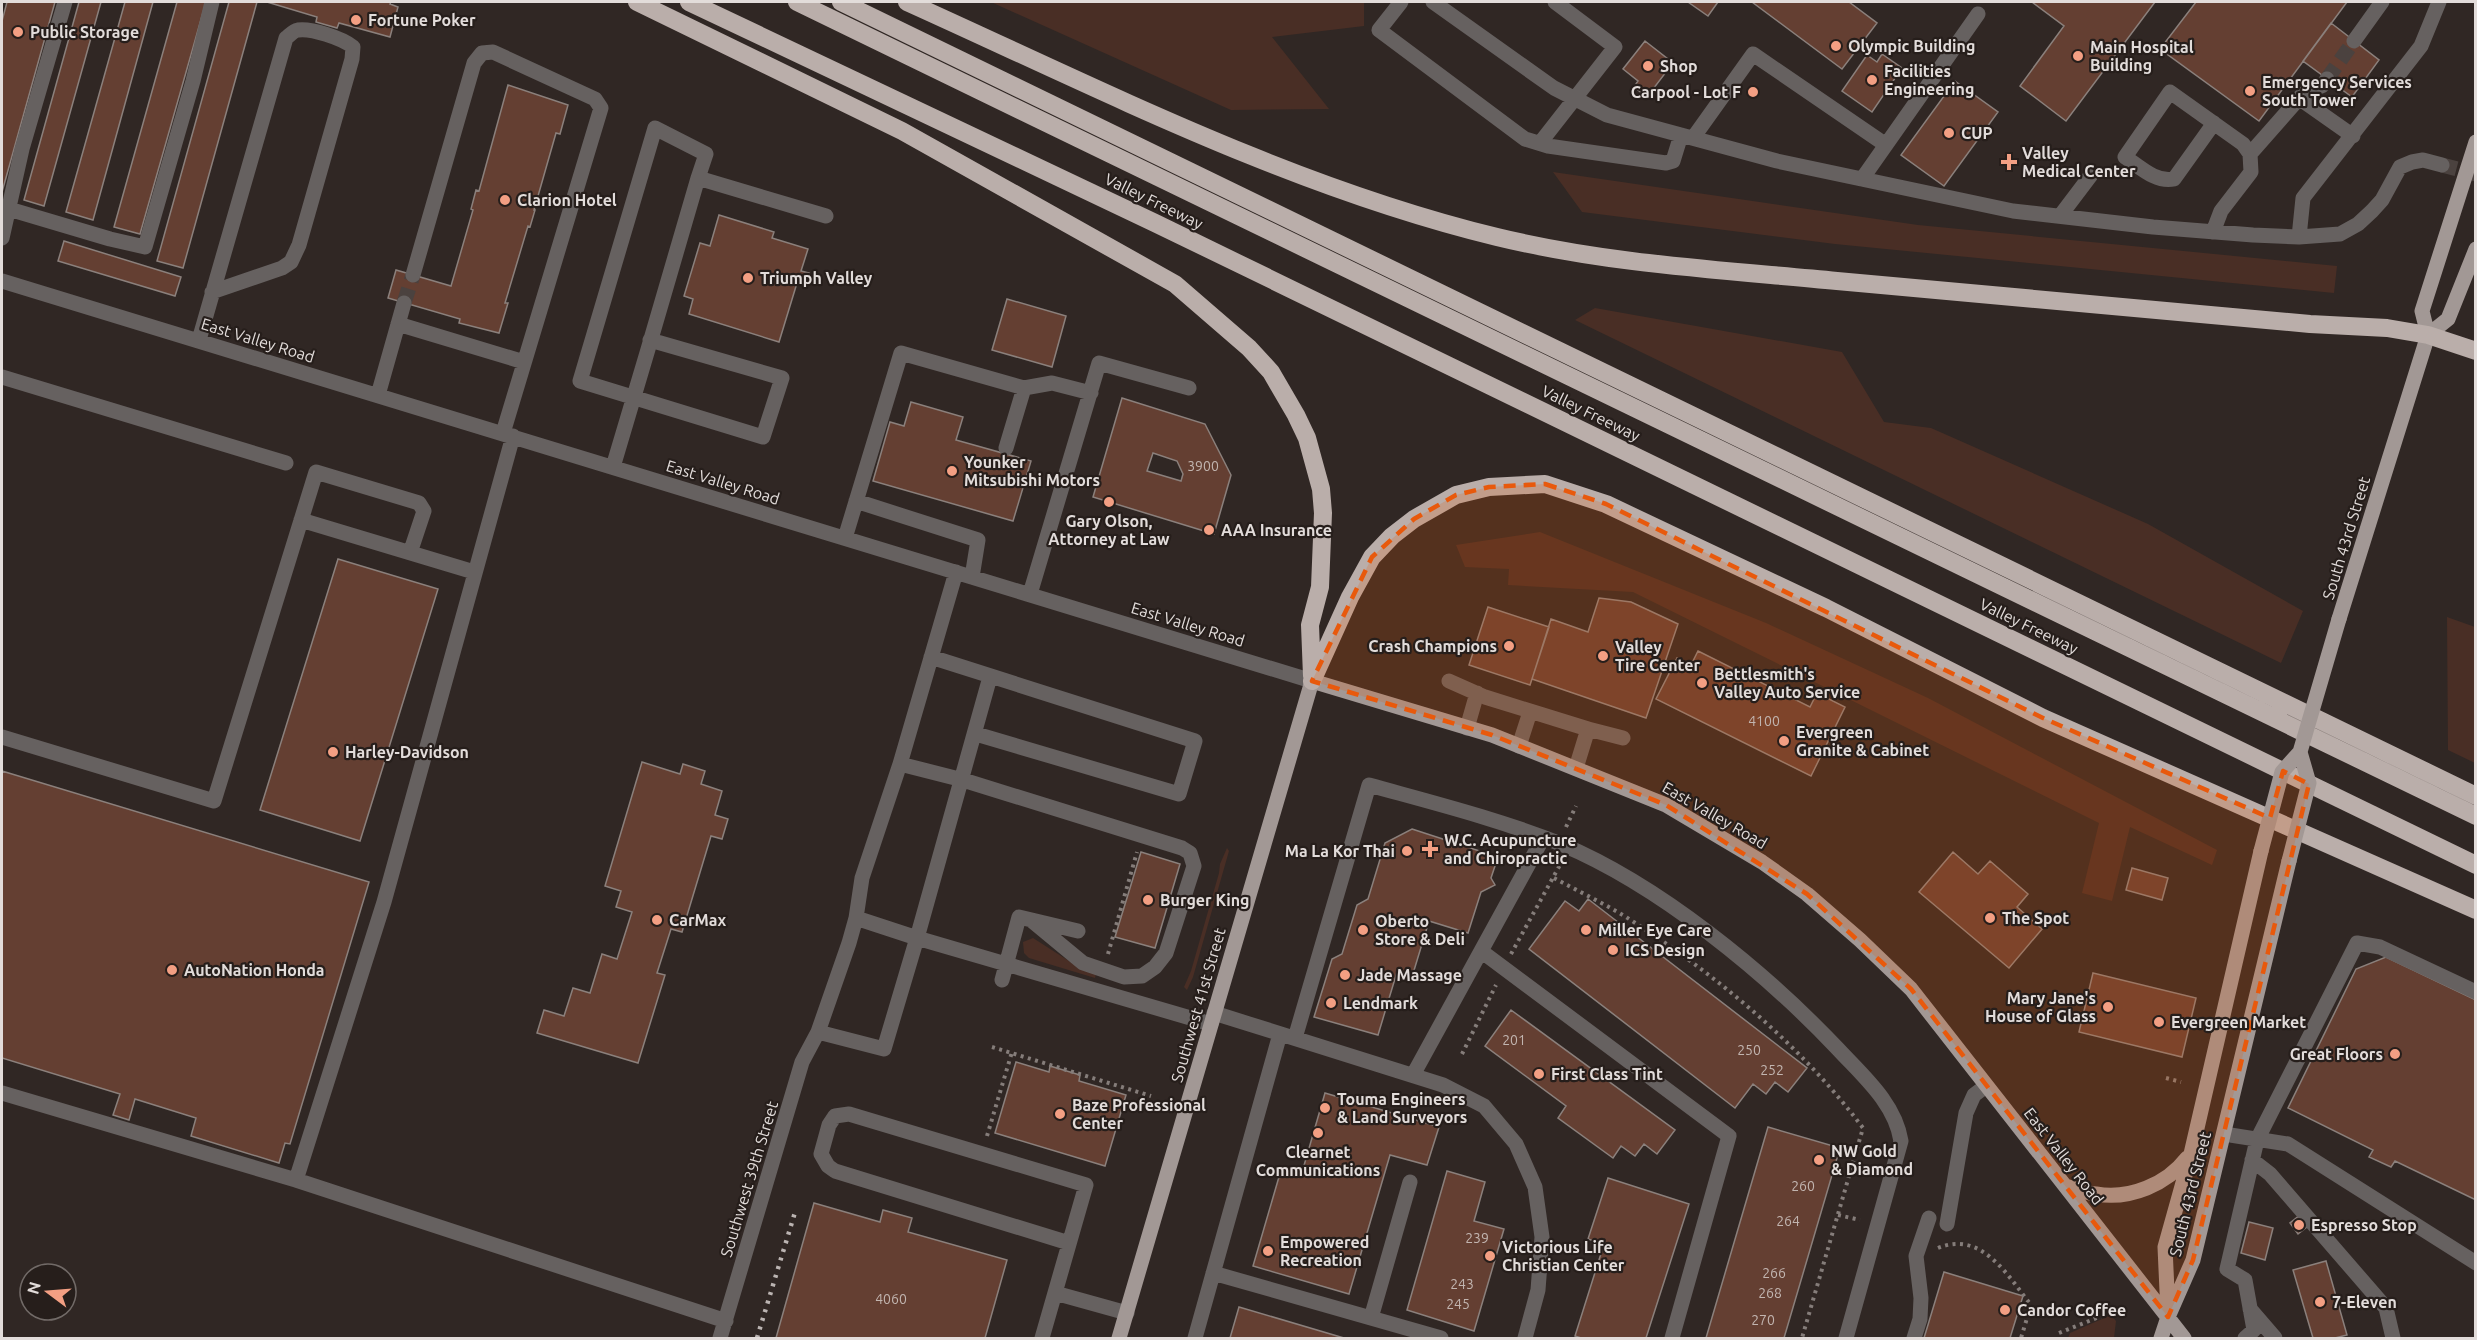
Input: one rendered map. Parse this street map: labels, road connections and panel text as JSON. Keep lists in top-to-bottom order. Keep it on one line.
{"streets":{"highway":["Valley Freeway"],"main road":["East Valley Road","South 43rd Street","Southwest 41st Street"],"street":["Southwest 39th Street"]},"crossings":[["East Valley Road","South 43rd Street"],["East Valley Road","Southwest 41st Street"],["East Valley Road","Southwest 39th Street"]],"places":{"other":["Fortune Poker","Public Storage","Olympic Building","Main Hospital Building","Shop","Facilities Engineering","Emergency Services South Tower","Carpool - Lot F","CUP","Clarion Hotel","Triumph Valley","Younker Mitsubishi Motors","Gary Olson, Attorney at Law","AAA Insurance","Crash Champions","Valley Tire Center","Bettlesmith's Valley Auto Service","Evergreen Granite & Cabinet","Harley-Davidson","Ma La Kor Thai","Burger King","The Spot","CarMax","Oberto Store & Deli","Miller Eye Care","ICS Design","AutoNation Honda","Jade Massage","Lendmark","Mary Jane's House of Glass","Evergreen Market","Great Floors","First Class Tint","Touma Engineers & Land Surveyors","Baze Professional Center","Clearnet Communications","NW Gold & Diamond","Espresso Stop","Empowered Recreation","Victorious Life Christian Center","7-Eleven","Candor Coffee"],"health":["Valley Medical Center","W.C. Acupuncture and Chiropractic"]},"house_numbers":["3900","4100","201","250","252","260","264","239","266","243","268","4060","245","270"],"north":"left"}
